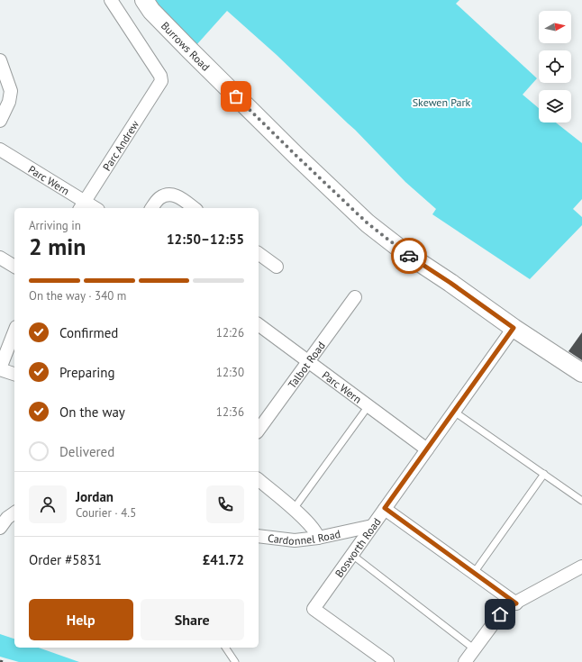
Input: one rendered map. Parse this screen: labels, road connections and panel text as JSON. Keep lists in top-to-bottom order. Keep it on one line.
{"streets":{"main road":["Burrows Road"],"street":["Parc Andrew","Parc Wern","Talbot Road","Cardonnel Road","Bosworth Road"]},"crossings":[["Burrows Road","Bosworth Road"],["Parc Andrew","Parc Wern"],["Parc Wern","Talbot Road"],["Parc Wern","Bosworth Road"],["Cardonnel Road","Bosworth Road"]],"parks":["Skewen Park"],"north":"right","page":{"heading":["2 min","Arriving in","12:50–12:55"],"panel":["Jordan","Courier · 4.5","Order #5831","£41.72"],"bar":"On the way · 340 m","list":[["Confirmed","12:26"],["Preparing","12:30"],["On the way","12:36"],"Delivered"],"buttons":["Help","Share"]}}
